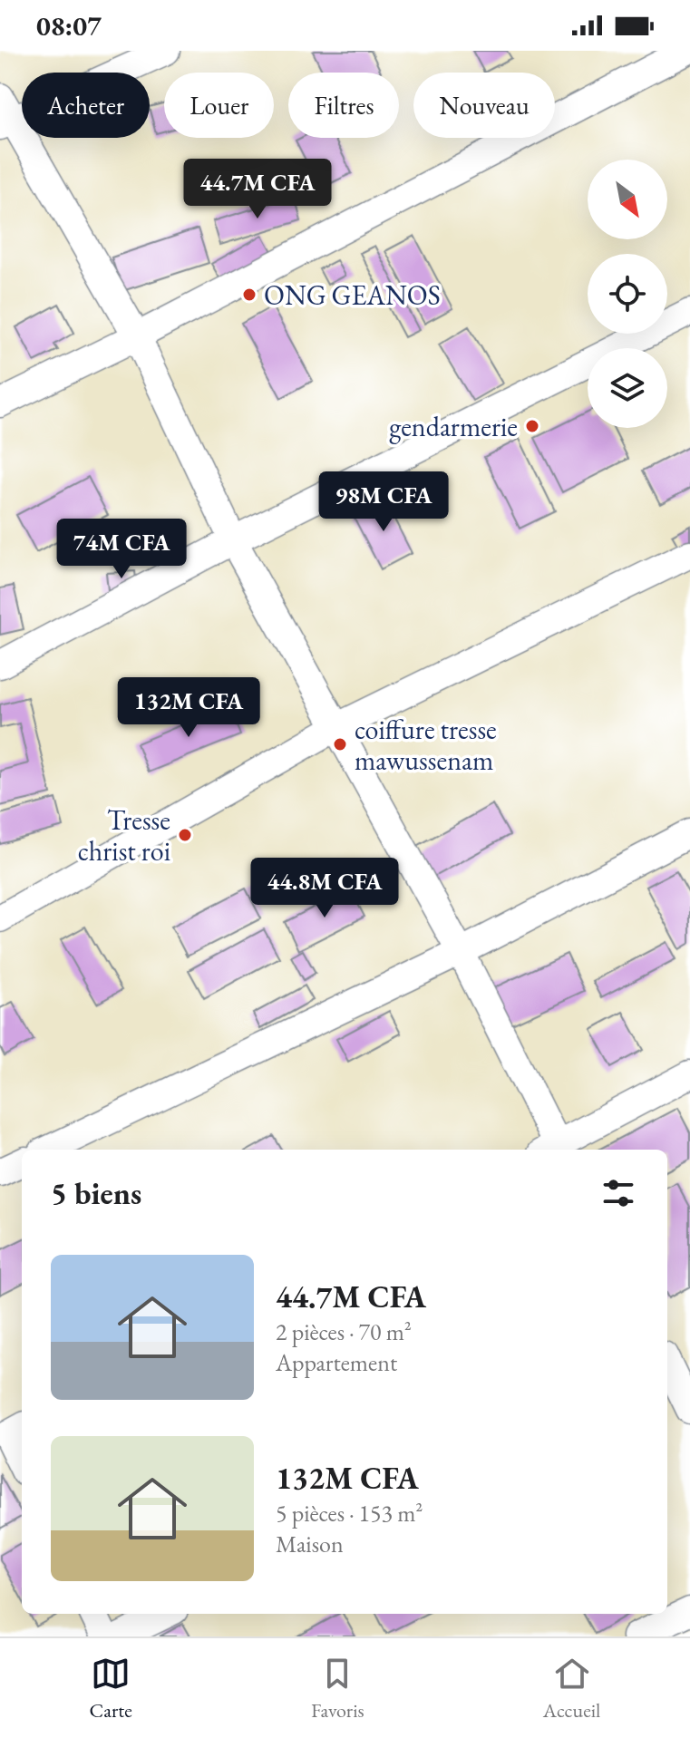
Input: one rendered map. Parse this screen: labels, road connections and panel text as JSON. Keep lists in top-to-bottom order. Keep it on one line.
{"places":["ONG GEANOS","gendarmerie","coiffure tresse mawussenam","Tresse christ roi"],"north":"bottom right","page":{"status":"08:07","chip":["Acheter","Louer","Filtres","Nouveau"],"price":["44.7M CFA","98M CFA","74M CFA","132M CFA","44.8M CFA"],"heading":"5 biens","list":[{"name":"44.7M CFA","note":"2 pièces · 70 m² · Appartement"},{"name":"132M CFA","note":"5 pièces · 153 m² · Maison"}],"tabs":["Carte","Favoris","Accueil"]}}
